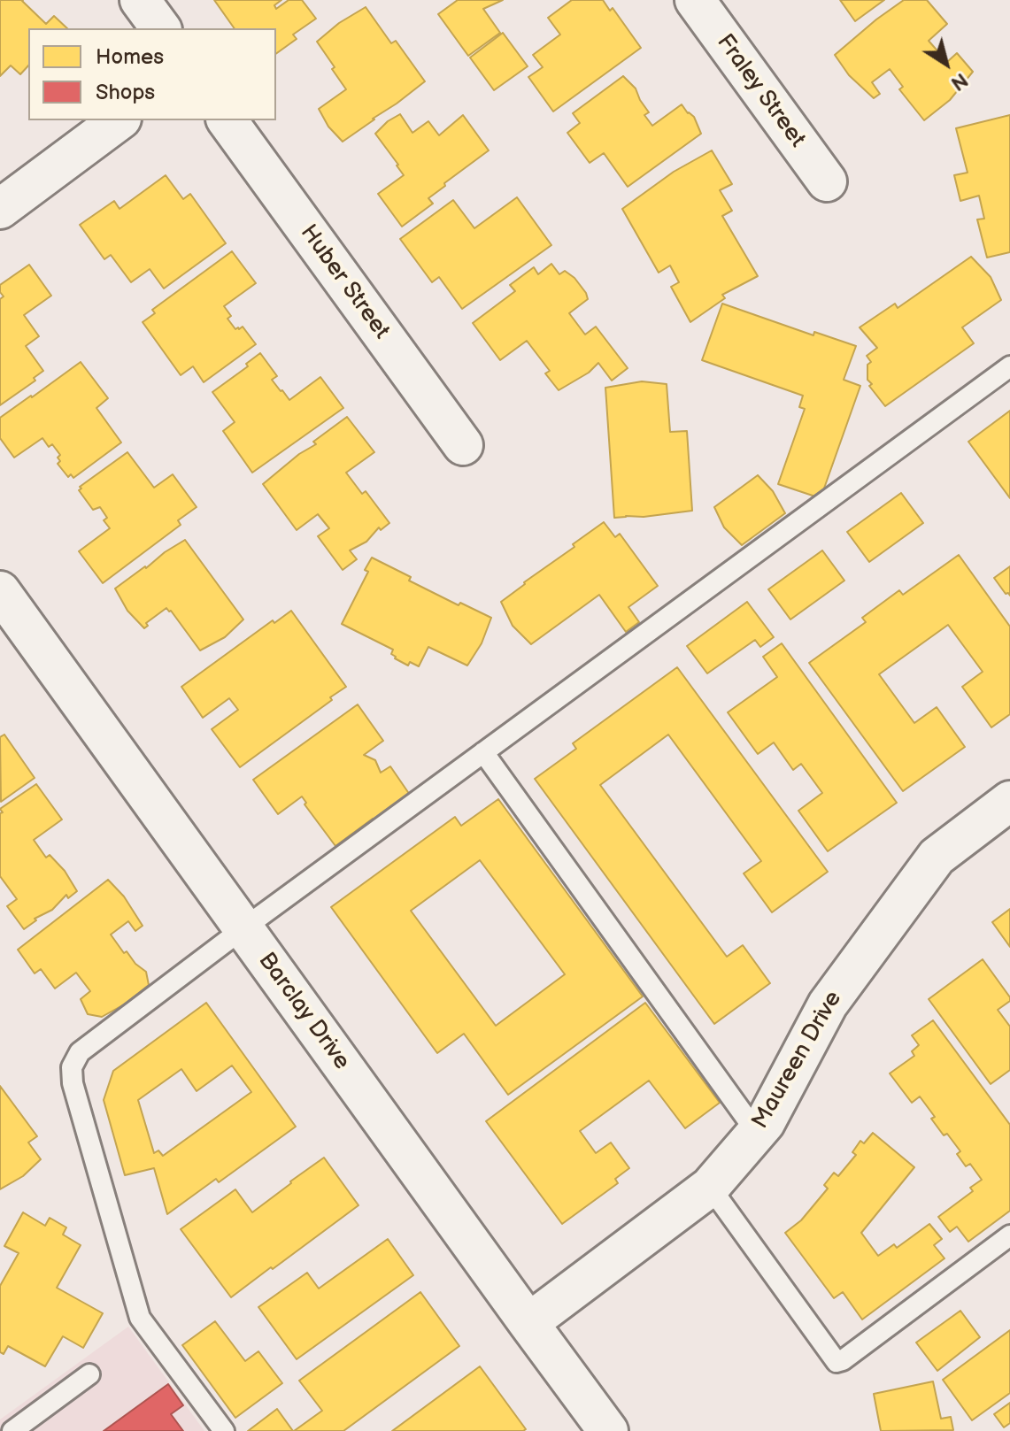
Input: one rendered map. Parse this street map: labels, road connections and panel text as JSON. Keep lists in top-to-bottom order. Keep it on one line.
{"streets":{"street":["Fraley Street","Huber Street","Barclay Drive","Maureen Drive"]},"crossings":[["Barclay Drive","Maureen Drive"]],"legend":["Homes","Shops"],"north":"bottom right"}
